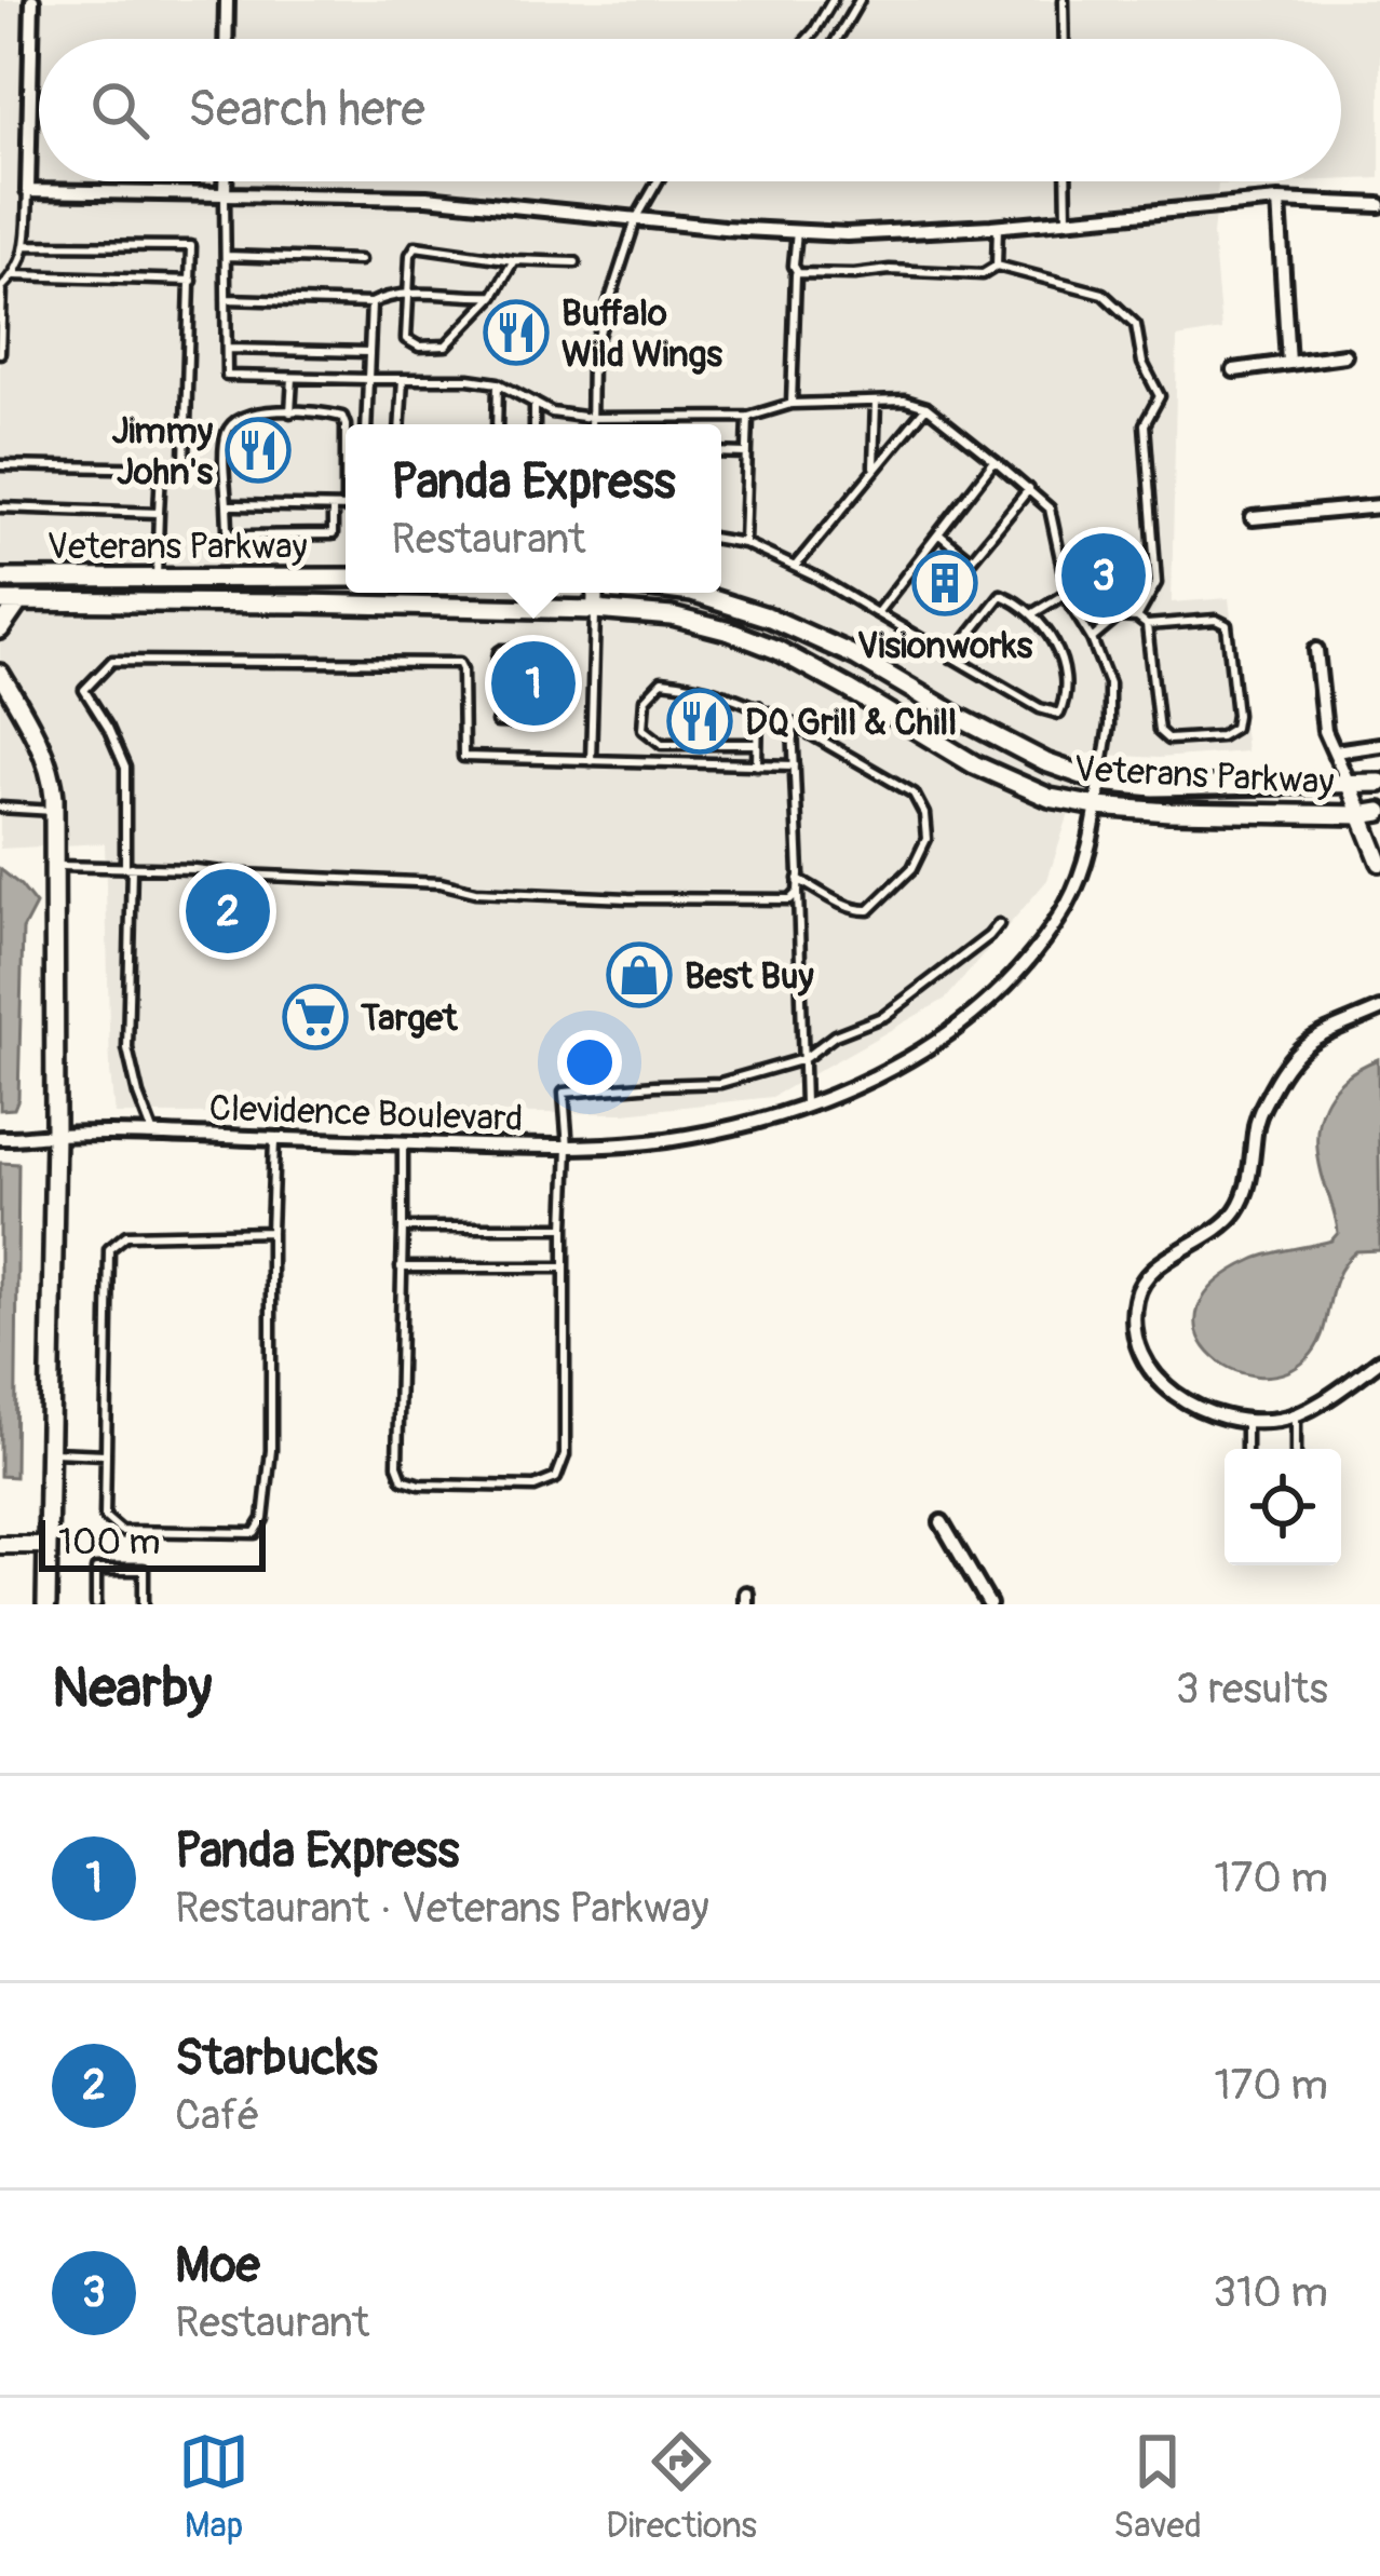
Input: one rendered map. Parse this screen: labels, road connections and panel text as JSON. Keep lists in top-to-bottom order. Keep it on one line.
{"streets":{"main road":["Veterans Parkway"],"street":["Clevidence Boulevard"]},"crossings":[["Veterans Parkway","Clevidence Boulevard"]],"places":{"restaurant":["Buffalo Wild Wings","Jimmy John's","DQ Grill & Chill"],"building":["Visionworks"],"shop":["Best Buy"],"supermarket":["Target"]},"scale_bar":"100 m","page":{"search":"Search here","popup":["Panda Express","Restaurant"],"pins":["3","1","2"],"scale":"100 m","heading":["Nearby","3 results"],"list":[{"mark":"1","name":"Panda Express","note":"Restaurant · Veterans Parkway","value":"170 m"},{"mark":"2","name":"Starbucks","note":"Café","value":"170 m"},{"mark":"3","name":"Moe","note":"Restaurant","value":"310 m"}],"nav":["Map","Directions","Saved"]}}
